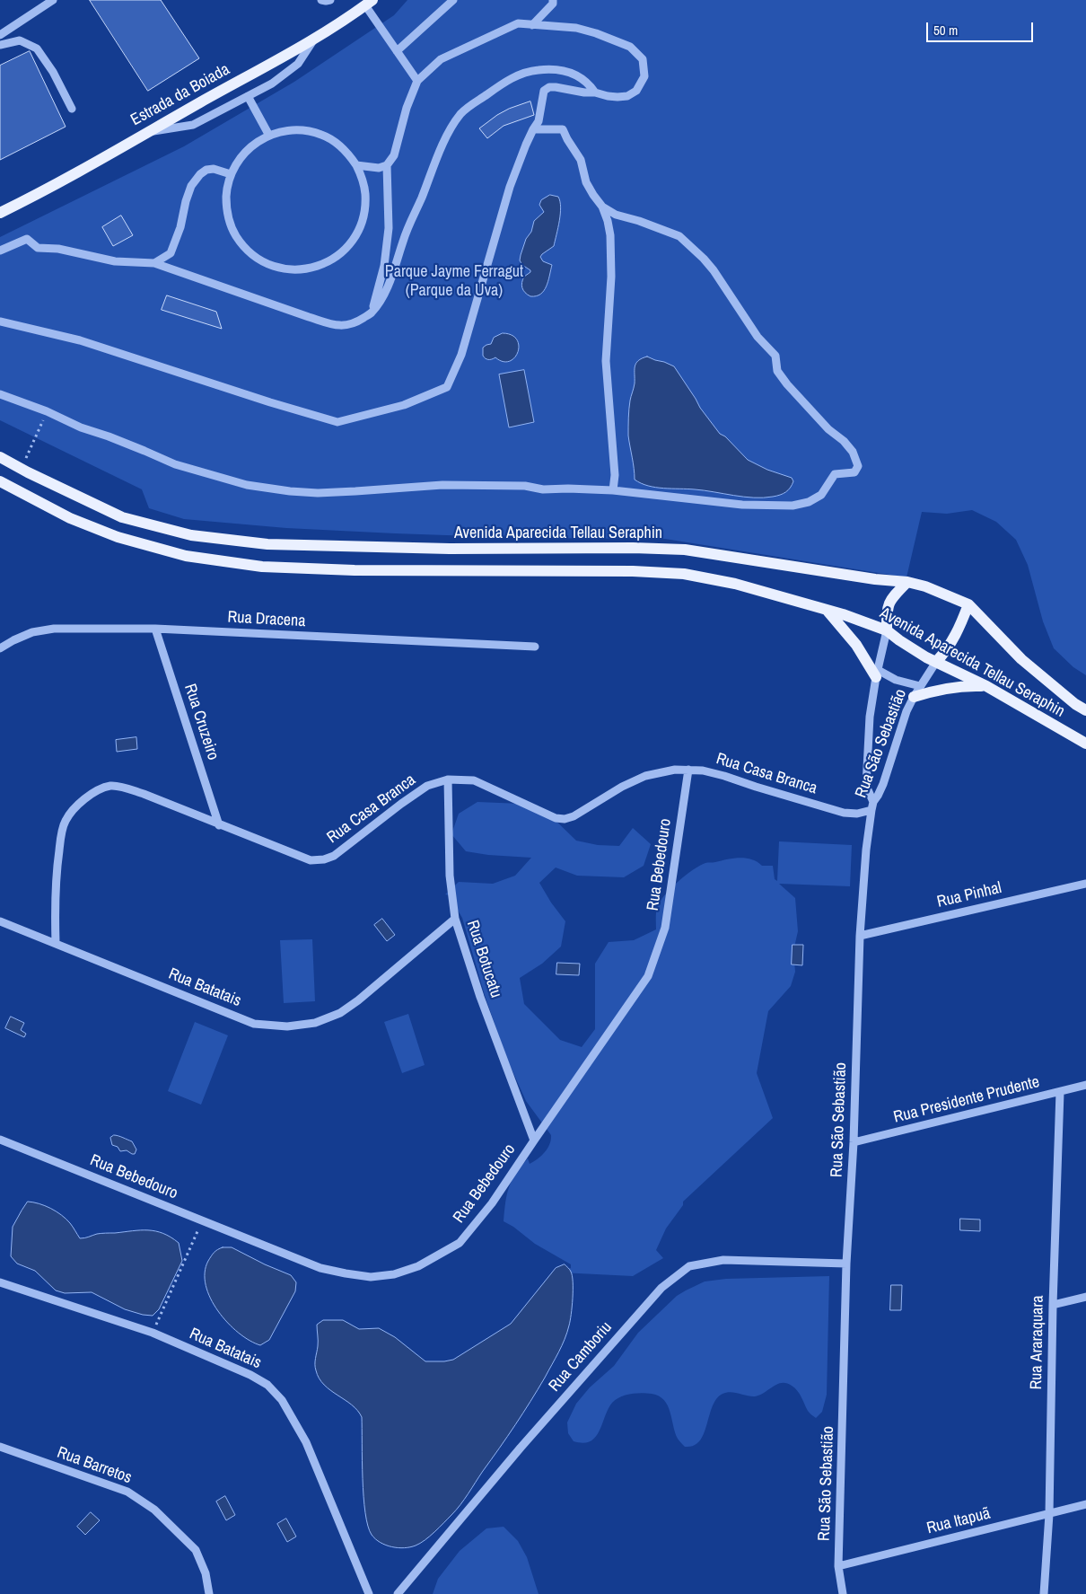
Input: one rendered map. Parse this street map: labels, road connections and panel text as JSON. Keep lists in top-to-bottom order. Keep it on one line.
{"streets":{"main road":["Estrada da Boiada","Avenida Aparecida Tellau Seraphin"],"street":["Rua Dracena","Rua Cruzeiro","Rua São Sebastião","Rua Casa Branca","Rua Bebedouro","Rua Pinhal","Rua Botucatu","Rua Batatais","Rua Presidente Prudente","Rua Araraquara","Rua Camboriu","Rua Barretos","Rua Itapuã"]},"crossings":[["Avenida Aparecida Tellau Seraphin","Rua São Sebastião"],["Rua Dracena","Rua Cruzeiro"],["Rua Cruzeiro","Rua Casa Branca"],["Rua São Sebastião","Rua Casa Branca"],["Rua São Sebastião","Rua Pinhal"],["Rua São Sebastião","Rua Presidente Prudente"],["Rua São Sebastião","Rua Camboriu"],["Rua São Sebastião","Rua Itapuã"],["Rua Casa Branca","Rua Bebedouro"],["Rua Casa Branca","Rua Botucatu"],["Rua Casa Branca","Rua Batatais"],["Rua Bebedouro","Rua Botucatu"],["Rua Botucatu","Rua Batatais"],["Rua Presidente Prudente","Rua Araraquara"],["Rua Araraquara","Rua Itapuã"]],"parks":["Parque Jayme Ferragut (Parque da Uva)"],"scale_bar":"50 m"}
